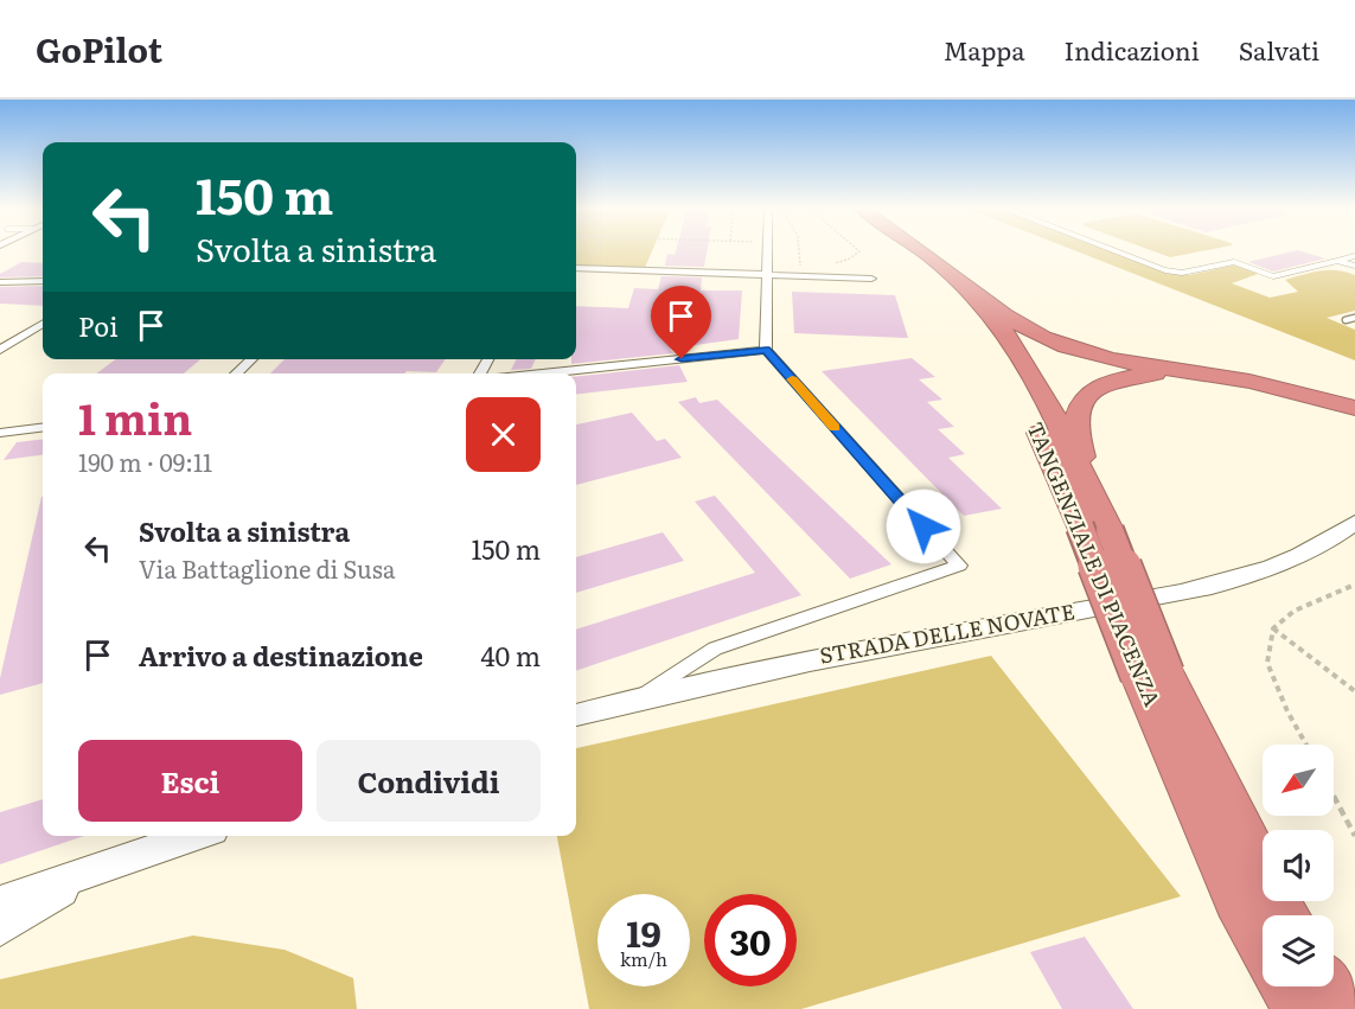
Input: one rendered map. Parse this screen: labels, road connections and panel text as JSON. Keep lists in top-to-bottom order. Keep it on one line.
{"streets":{"highway":["TANGENZIALE DI PIACENZA"],"street":["STRADA DELLE NOVATE"]},"north":"bottom left","page":{"header":"GoPilot","nav":["Mappa","Indicazioni","Salvati"],"turn":["150 m","Svolta a sinistra"],"then":"Poi","heading":["1 min","190 m · 09:11"],"list":[{"name":"Svolta a sinistra","note":"Via Battaglione di Susa","value":"150 m"},{"name":"Arrivo a destinazione","value":"40 m"}],"buttons":["Esci","Condividi"],"speed":"19 km/h","limit":"30"}}
